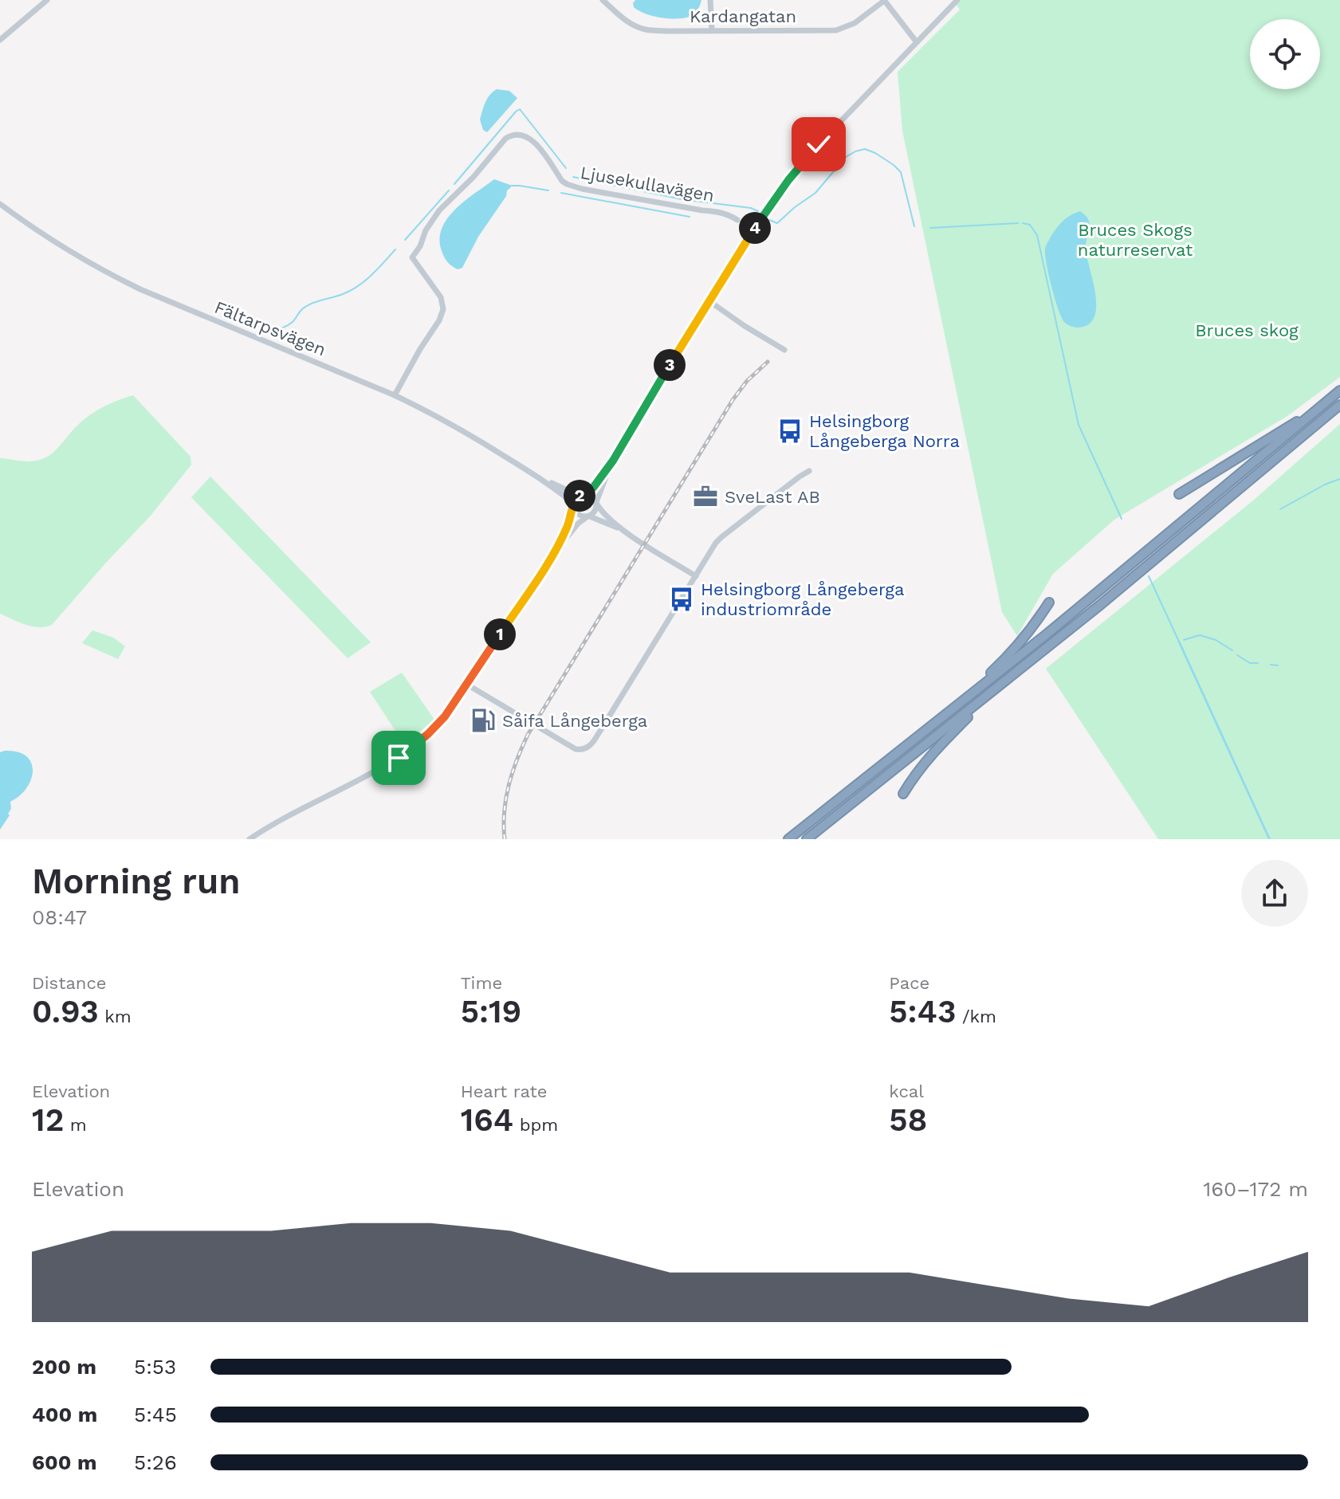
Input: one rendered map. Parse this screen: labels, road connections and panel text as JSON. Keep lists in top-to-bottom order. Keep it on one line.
{"streets":{"street":["Kardangatan","Ljusekullavägen","Fältarpsvägen"]},"crossings":[["Ljusekullavägen","Fältarpsvägen"]],"parks":["Bruces Skogs naturreservat","Bruces skog"],"places":{"bus stop":["Helsingborg Långeberga Norra","Helsingborg Långeberga industriområde"],"office":["SveLast AB"],"fuel station":["Såifa Långeberga"]},"page":{"pins":["4","3","2","1"],"heading":["Morning run","08:47"],"stats":[["Distance","0.93 km"],["Time","5:19"],["Pace","5:43 /km"],["Elevation","12 m"],["Heart rate","164 bpm"],["kcal","58"]],"chart":["Elevation","160–172 m"],"list":[{"name":"200 m","note":"5:53"},{"name":"400 m","note":"5:45"},{"name":"600 m","note":"5:26"}]}}
